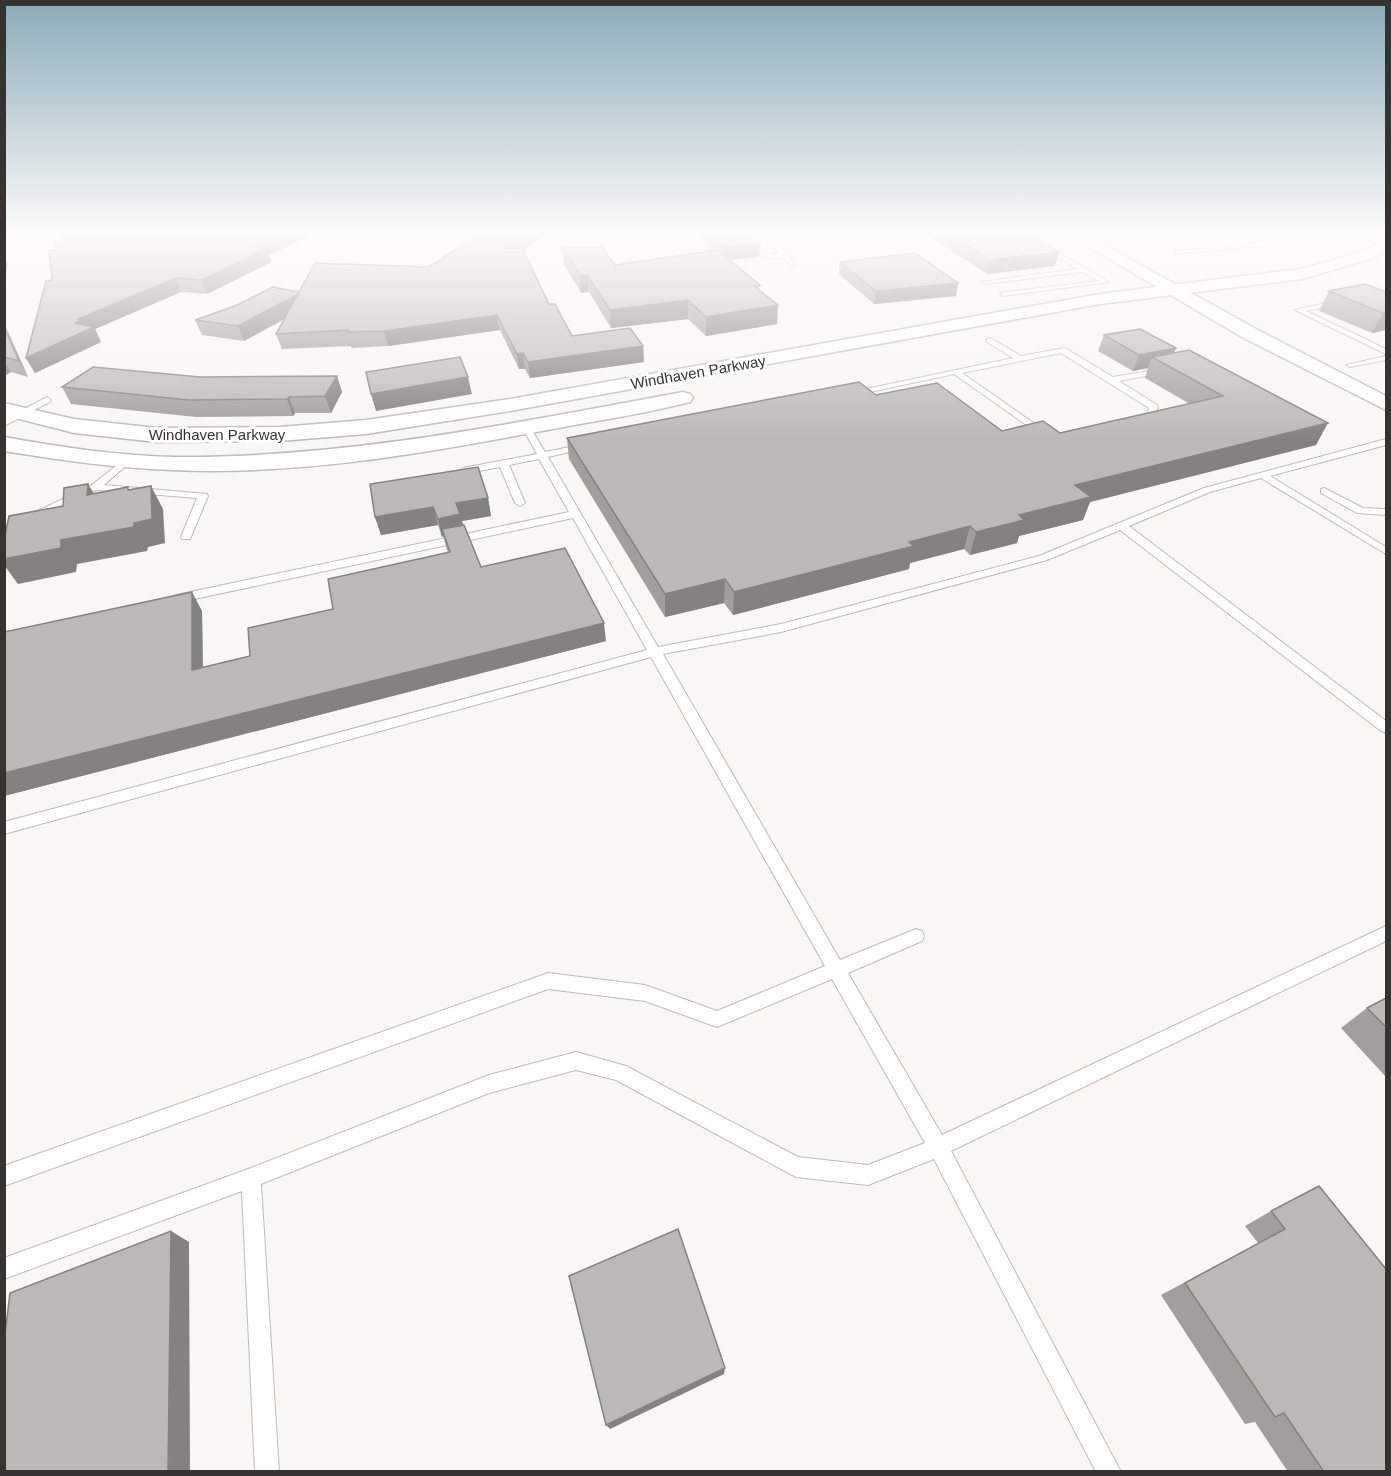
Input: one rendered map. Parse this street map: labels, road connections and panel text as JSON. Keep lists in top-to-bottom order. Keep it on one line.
{"streets":{"main road":["Windhaven Parkway"]}}
